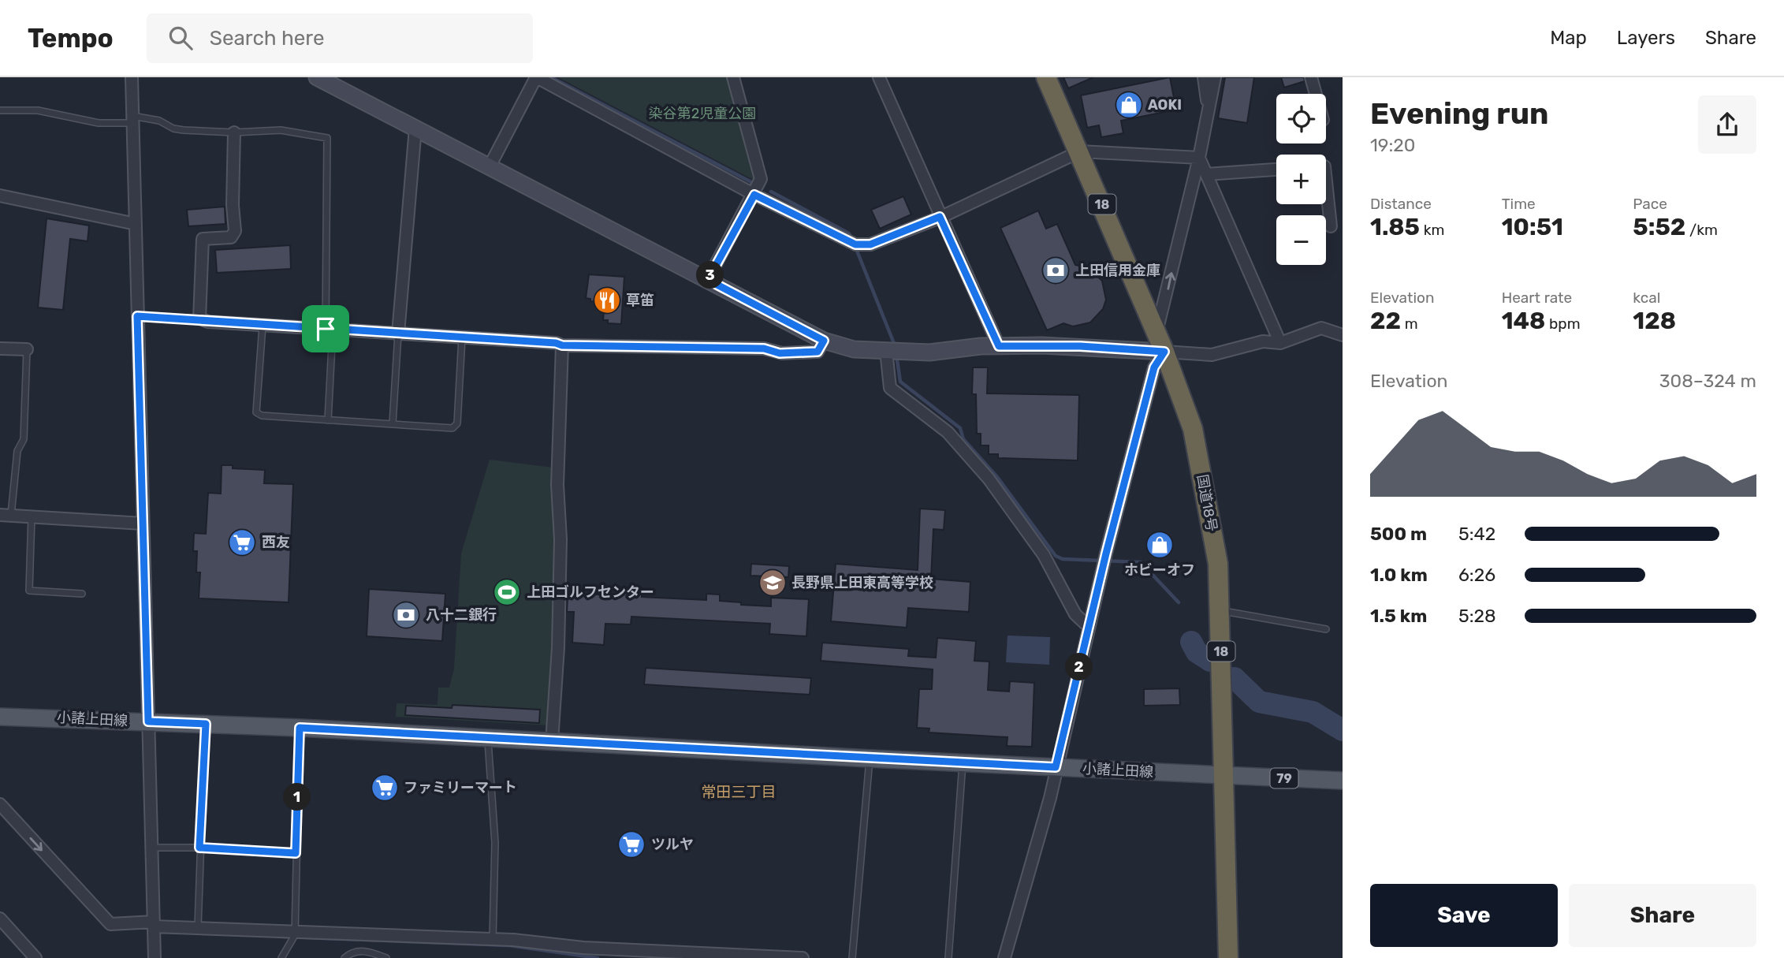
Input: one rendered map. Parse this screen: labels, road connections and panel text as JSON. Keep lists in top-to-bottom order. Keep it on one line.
{"streets":{"highway":["18","国道18号"],"main road":["小諸上田線","79"]},"crossings":[["国道18号","小諸上田線"]],"districts":["常田三丁目"],"parks":["染谷第2児童公園"],"places":{"shop":["AOKI","ホビーオフ"],"bank":["上田信用金庫","八十二銀行"],"restaurant":["草笛"],"supermarket":["西友","ファミリーマート","ツルヤ"],"school or university":["長野県上田東高等学校"],"sports":["上田ゴルフセンター"]},"page":{"header":"Tempo","search":"Search here","nav":["Map","Layers","Share"],"heading":["Evening run","19:20"],"map_buttons":["+","−"],"stats":[["Distance","1.85 km"],["Time","10:51"],["Pace","5:52 /km"],["Elevation","22 m"],["Heart rate","148 bpm"],["kcal","128"]],"pins":["3","2","1"],"chart":["Elevation","308–324 m"],"list":[{"name":"500 m","note":"5:42"},{"name":"1.0 km","note":"6:26"},{"name":"1.5 km","note":"5:28"}],"buttons":["Save","Share"]}}
